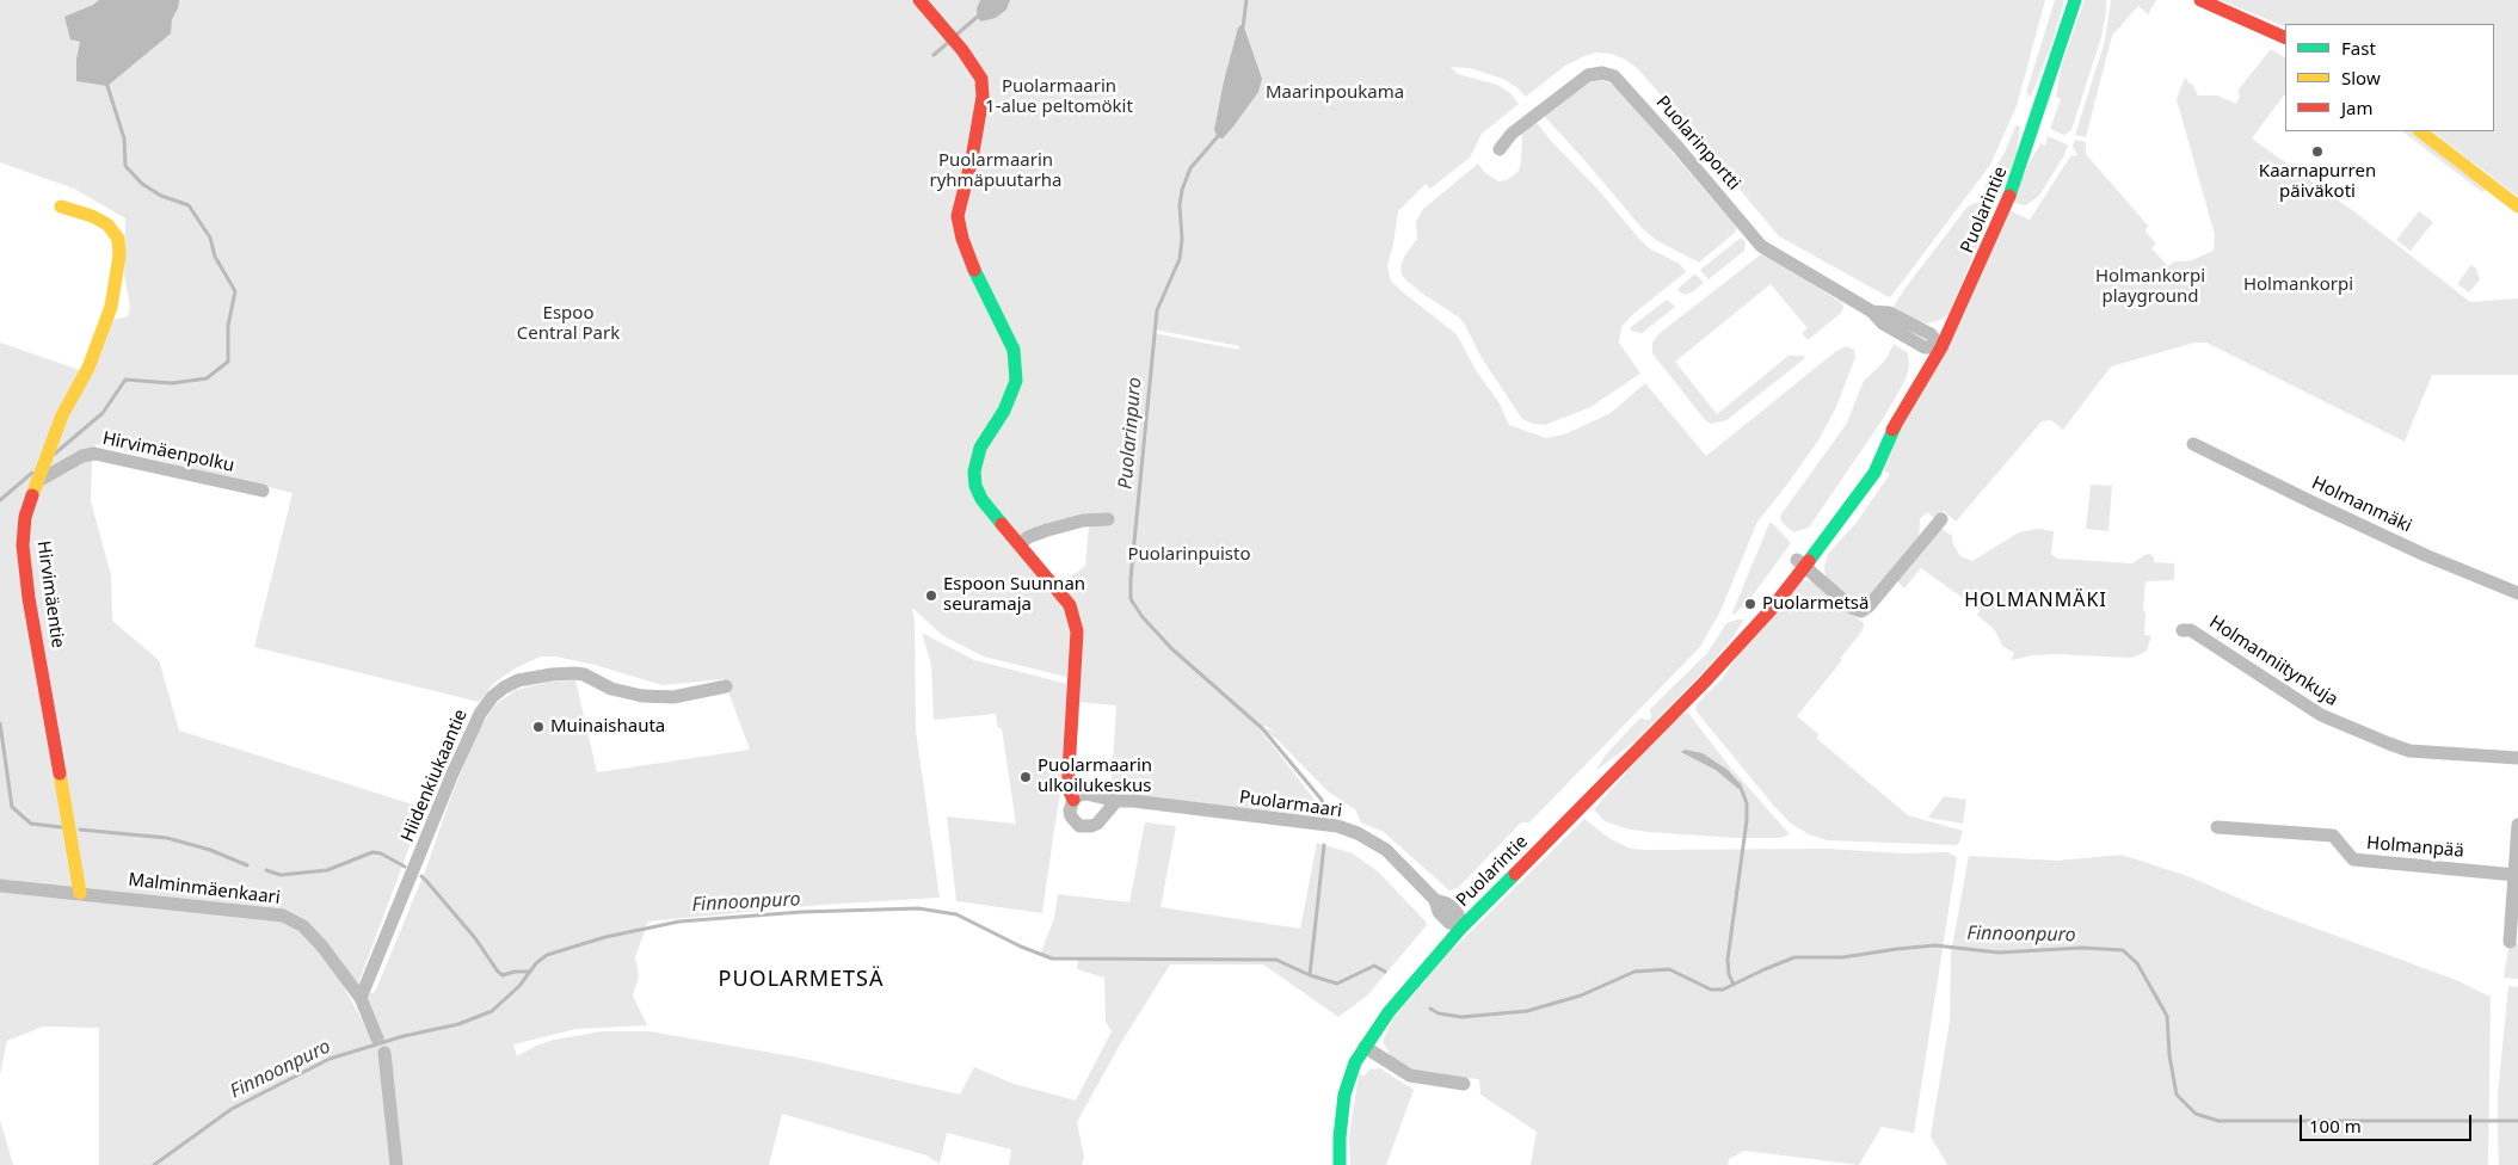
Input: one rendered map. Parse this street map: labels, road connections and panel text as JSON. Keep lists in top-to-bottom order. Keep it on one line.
{"streets":{"street":["Puolarinportti","Puolarintie","Hirvimäenpolku","Holmanmäki","Hirvimäentie","Holmanniitynkuja","Hiidenkiukaantie","Puolarmaari","Holmanpää","Malminmäenkaari"]},"crossings":[["Puolarinportti","Puolarintie"],["Puolarintie","Puolarmaari"],["Hirvimäenpolku","Hirvimäentie"],["Hirvimäentie","Malminmäenkaari"],["Hiidenkiukaantie","Malminmäenkaari"]],"districts":["HOLMANMÄKI","PUOLARMETSÄ"],"water":["Puolarinpuro","Finnoonpuro"],"parks":["Puolarmaarin 1-alue peltomökit","Maarinpoukama","Puolarmaarin ryhmäpuutarha","Holmankorpi playground","Holmankorpi","Espoo Central Park","Puolarinpuisto"],"places":["Kaarnapurren päiväkoti","Espoon Suunnan seuramaja","Puolarmetsä","Muinaishauta","Puolarmaarin ulkoilukeskus"],"legend":["Fast","Slow","Jam"],"scale_bar":"100 m"}
